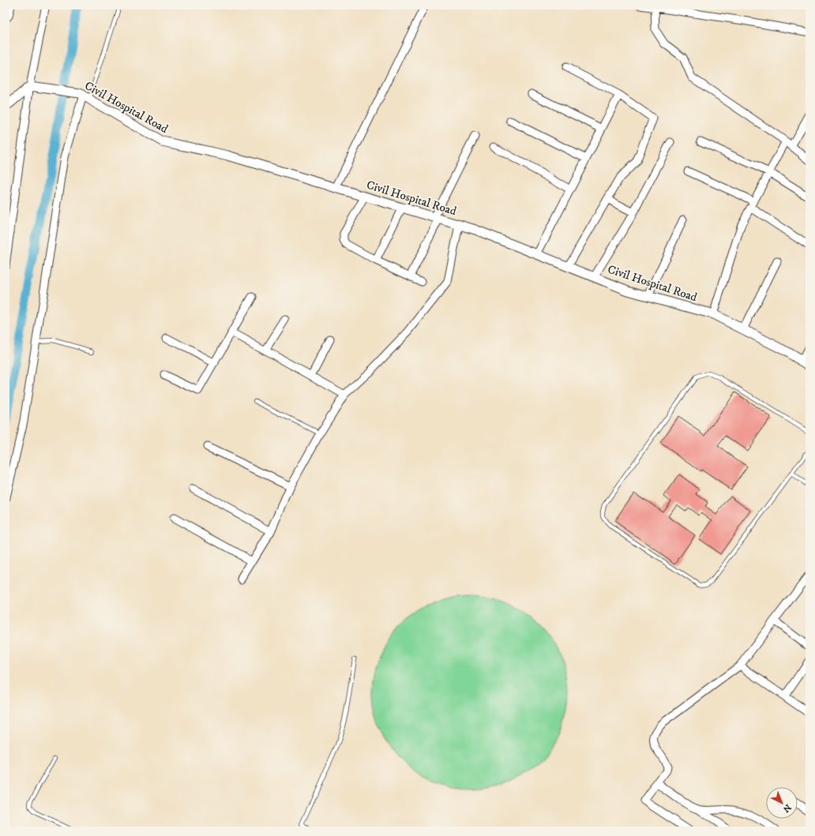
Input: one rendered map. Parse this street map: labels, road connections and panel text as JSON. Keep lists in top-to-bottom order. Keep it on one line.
{"streets":{"street":["Civil Hospital Road"]},"north":"bottom right"}
